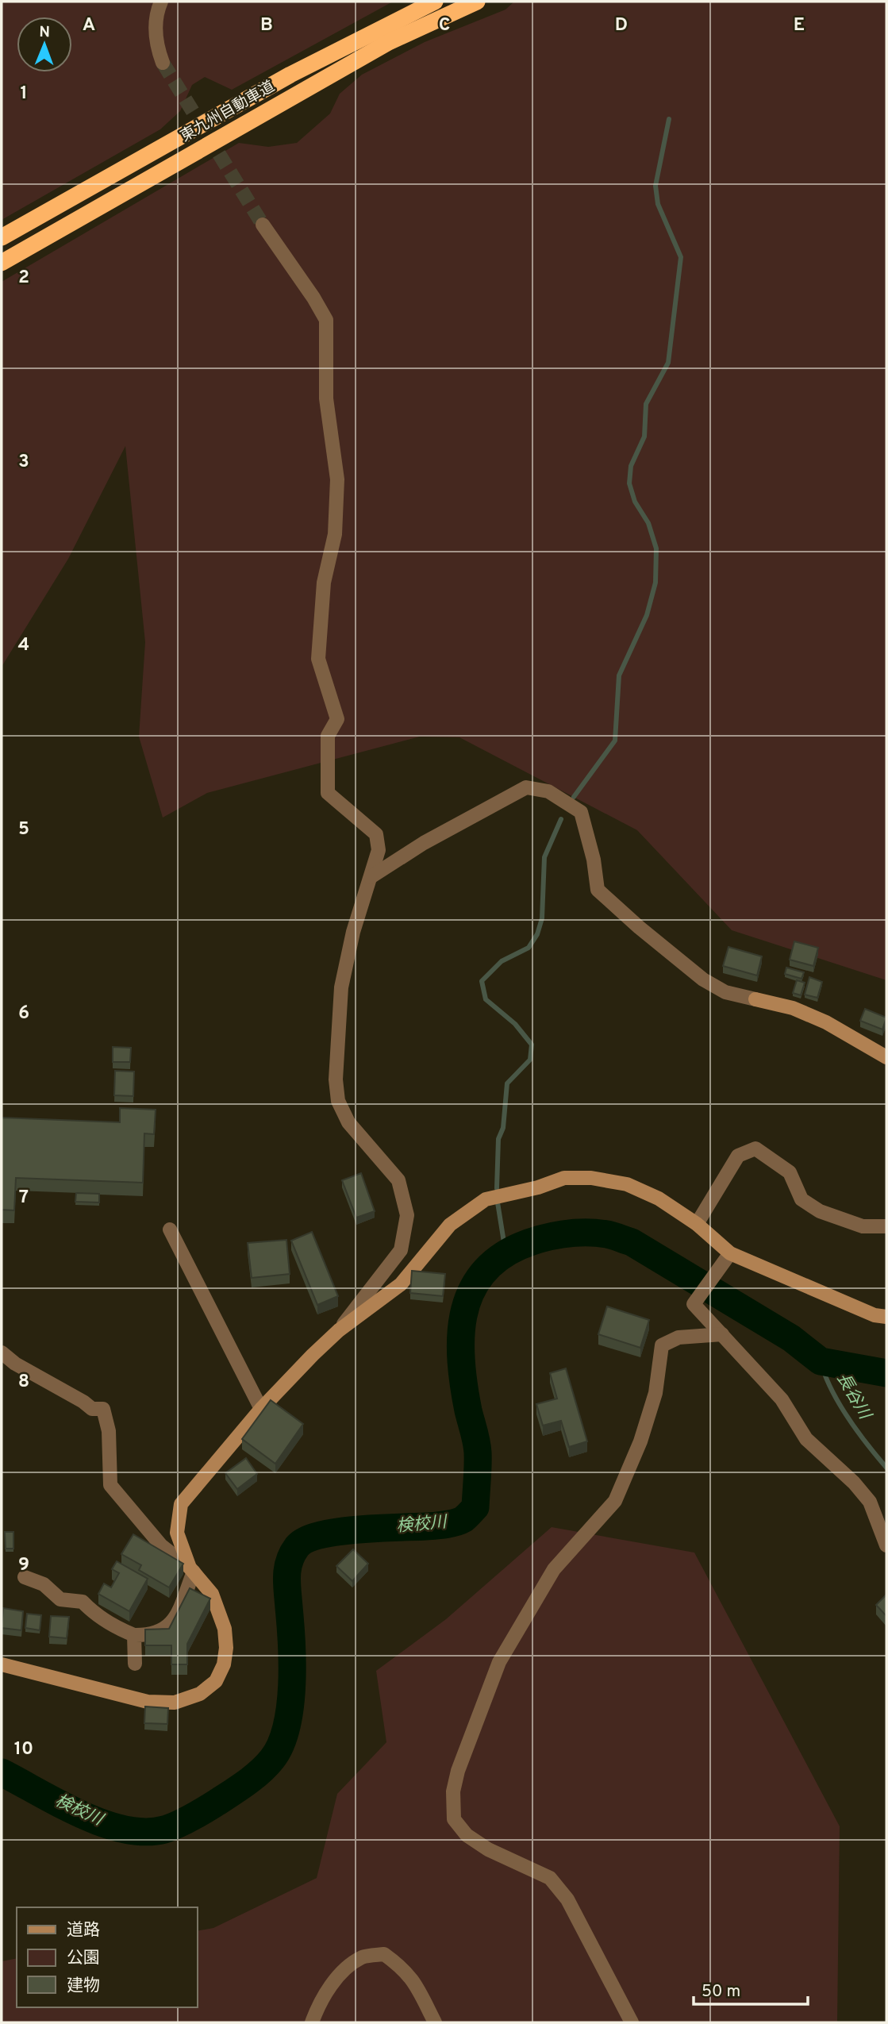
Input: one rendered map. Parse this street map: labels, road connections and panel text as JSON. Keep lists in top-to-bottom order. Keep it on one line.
{"streets":{"highway":["東九州自動車道"]},"water":["長谷川","検校川"],"legend":["道路","公園","建物"],"scale_bar":"50 m","north":"top","grid":{"columns":["A","B","C","D","E"],"rows":["1","2","3","4","5","6","7","8","9","10"]}}
